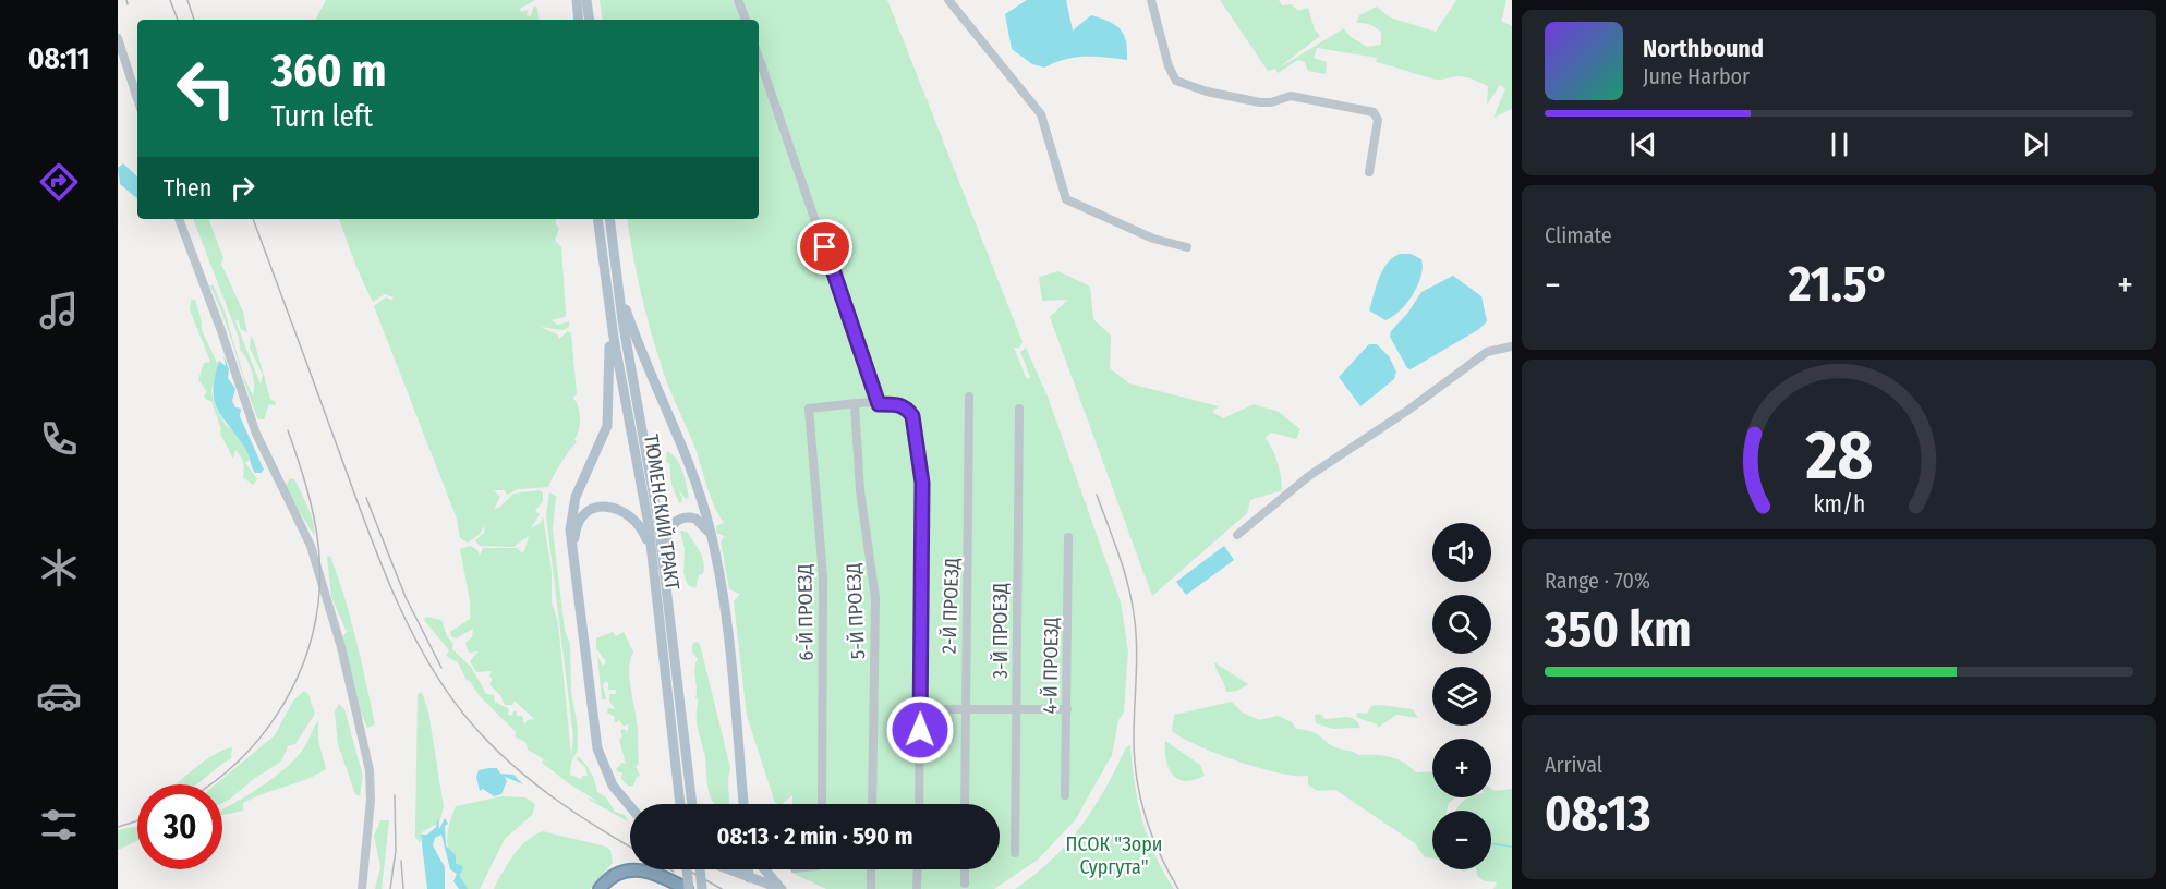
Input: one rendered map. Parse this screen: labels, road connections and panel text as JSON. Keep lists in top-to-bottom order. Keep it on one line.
{"streets":{"main road":["ТЮМЕНСКИЙ ТРАКТ"],"street":["2-Й ПРОЕЗД","5-Й ПРОЕЗД","6-Й ПРОЕЗД","3-Й ПРОЕЗД","4-Й ПРОЕЗД"]},"crossings":[["5-Й ПРОЕЗД","6-Й ПРОЕЗД"]],"parks":["ПСОК \"Зори Сургута\""],"page":{"tabs":"08:11","turn":["360 m","Turn left"],"song":["Northbound","June Harbor"],"then":"Then","tile":["Climate",["Range · 70%","350 km"],["Arrival","08:13"]],"heat":["−","21.5°","+"],"map_buttons":["+","−"],"limit":"30","trip":"08:13 · 2 min · 590 m","gauge":["28","km/h"]}}
